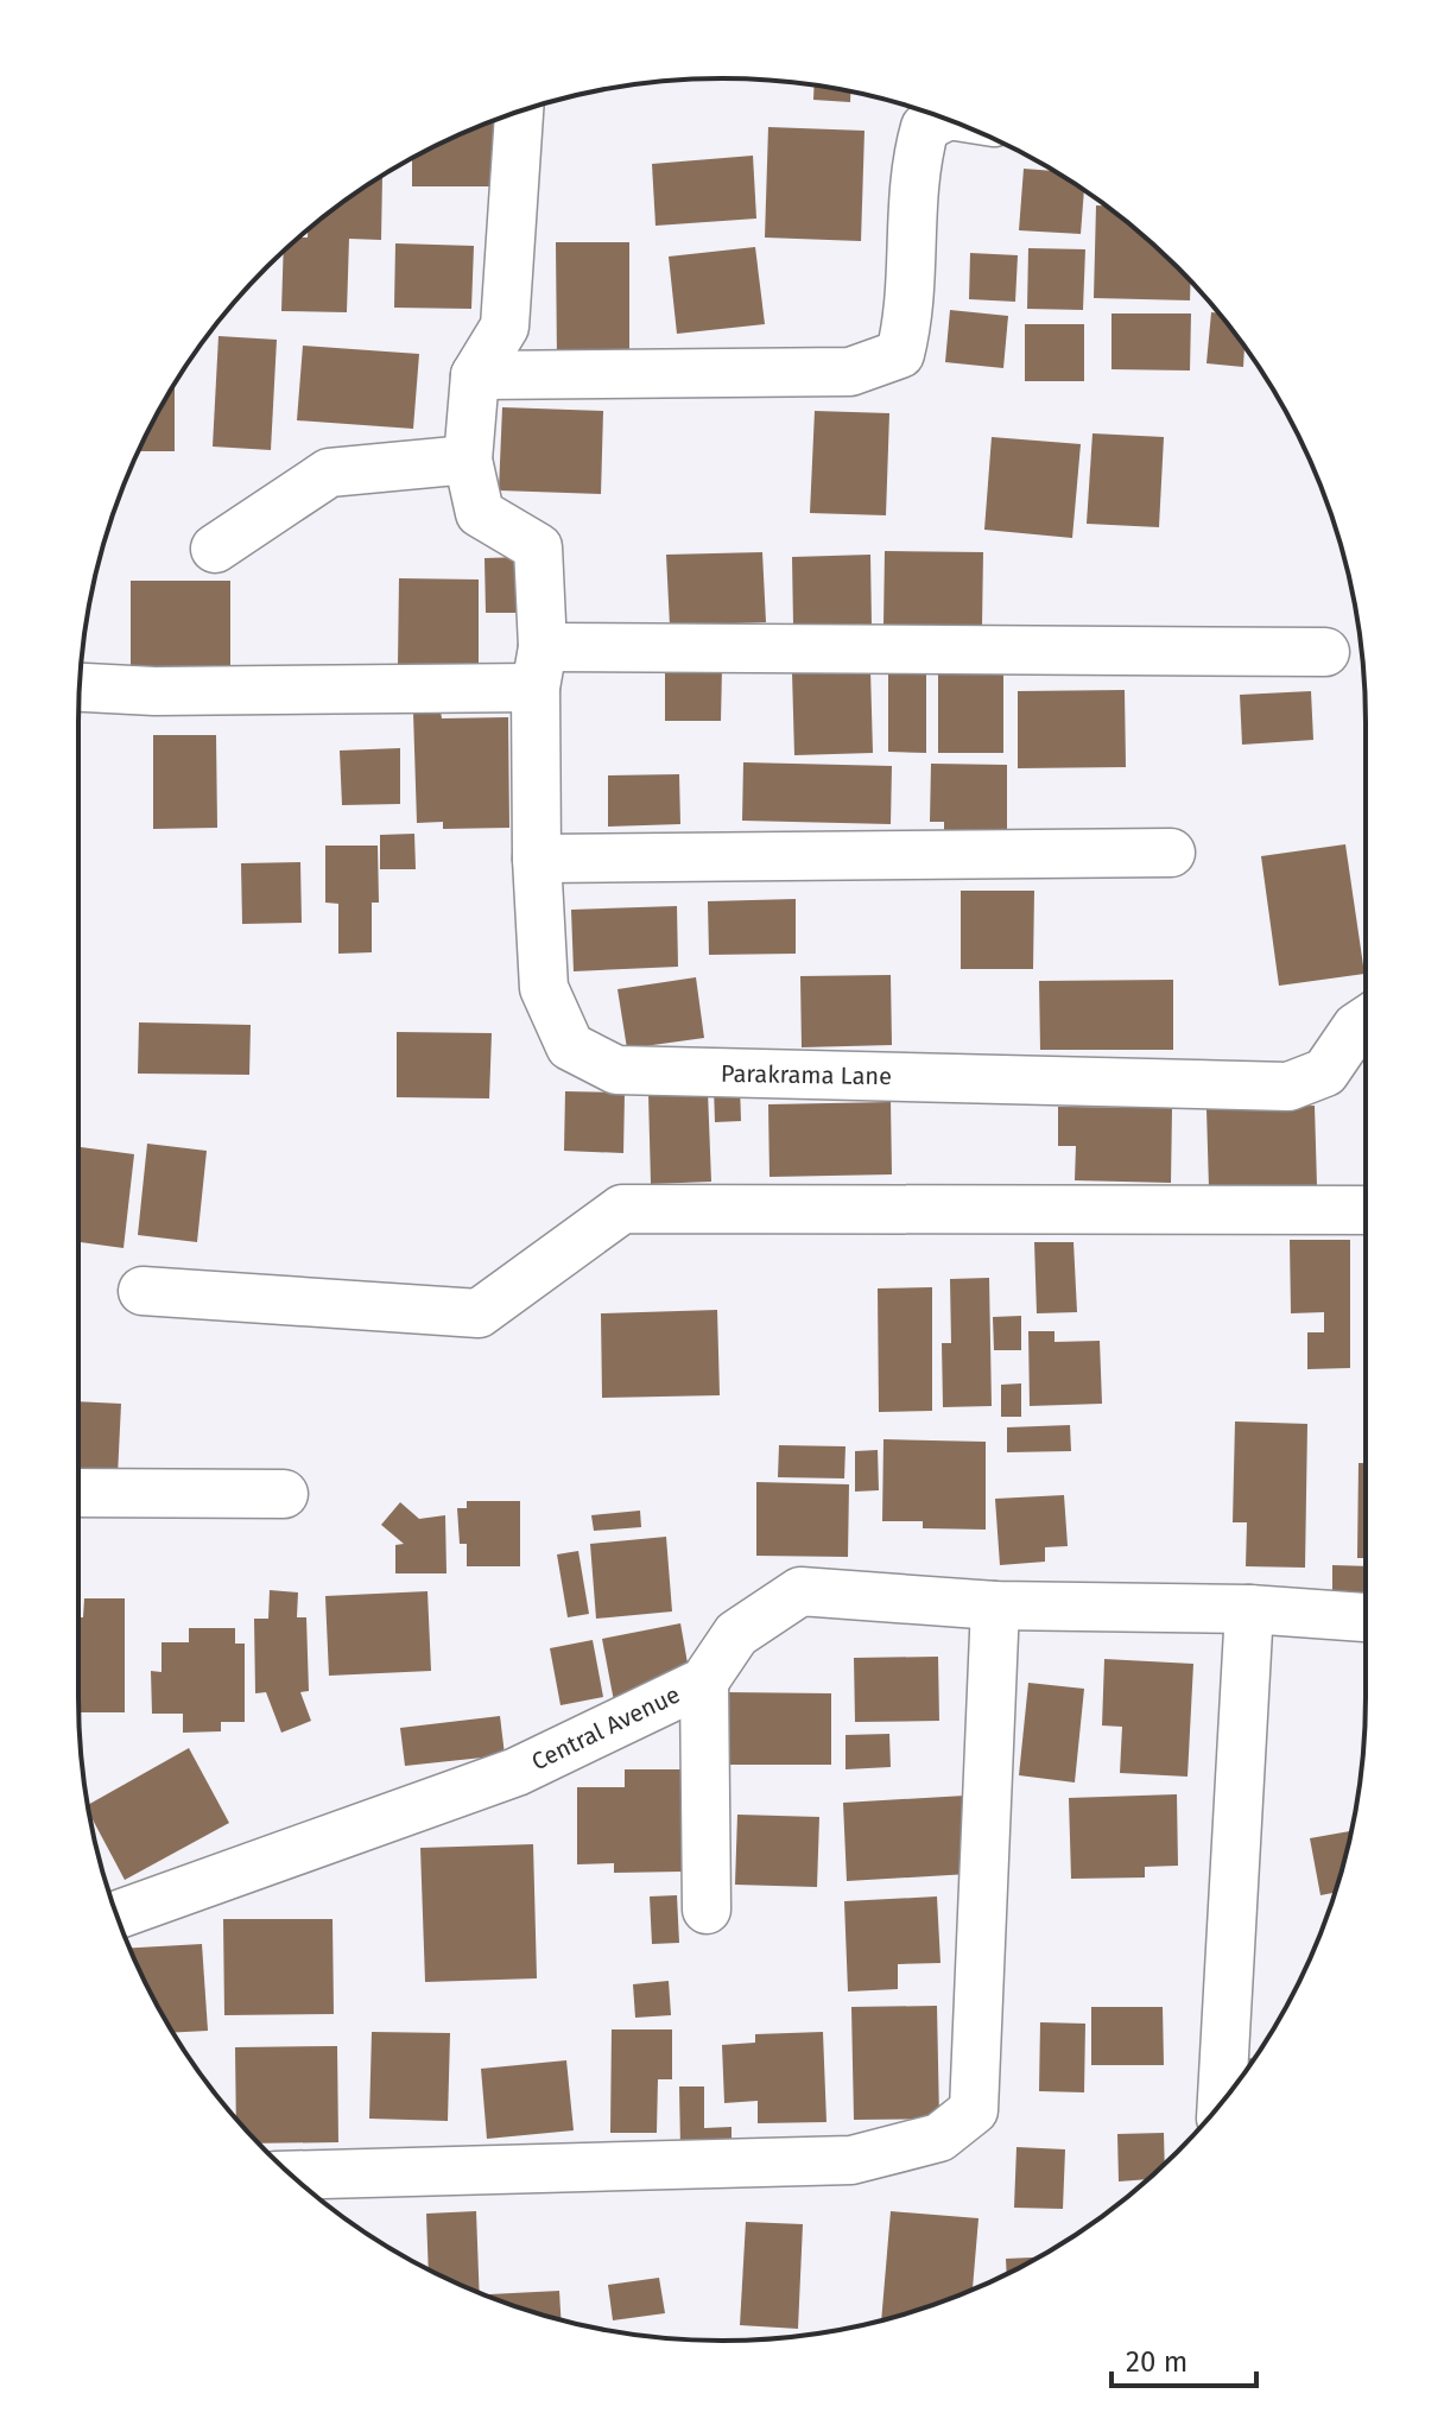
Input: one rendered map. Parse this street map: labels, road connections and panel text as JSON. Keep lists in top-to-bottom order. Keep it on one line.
{"streets":{"street":["Parakrama Lane","Central Avenue"]},"scale_bar":"20 m"}
